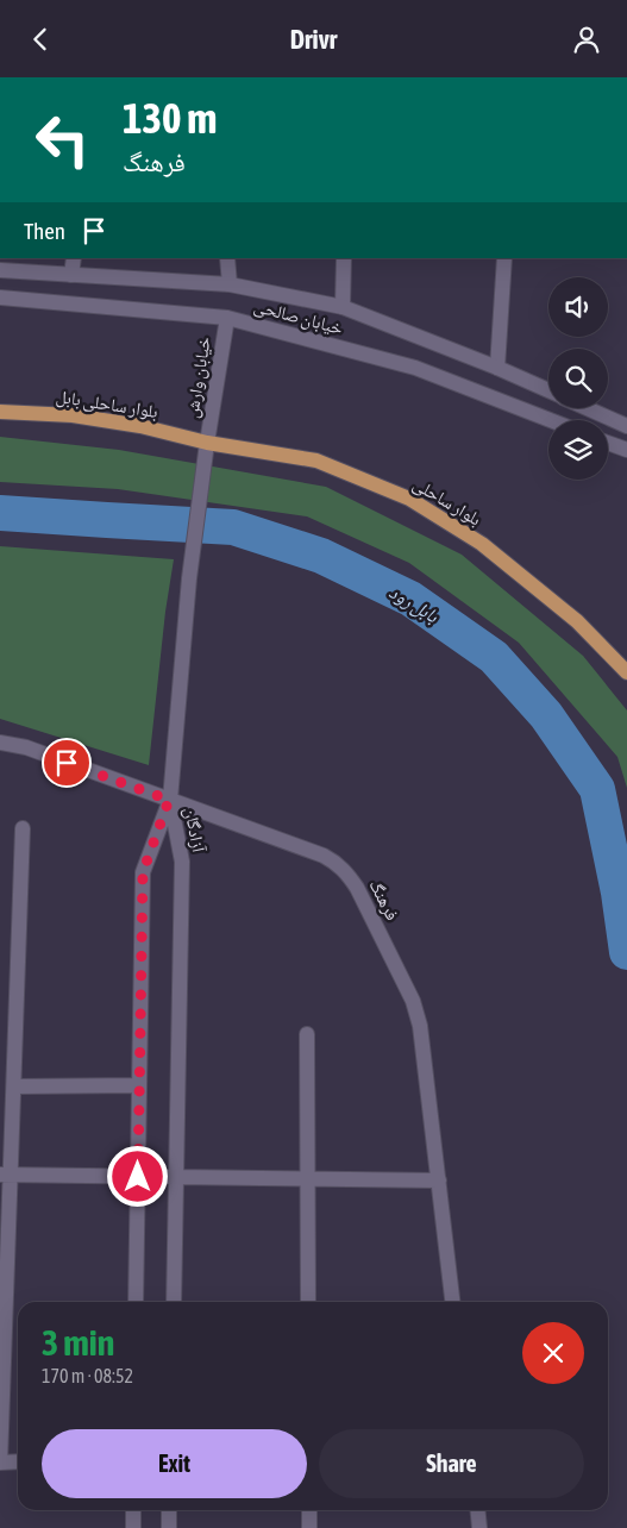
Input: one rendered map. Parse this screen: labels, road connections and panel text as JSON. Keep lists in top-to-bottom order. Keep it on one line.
{"streets":{"main road":["بلوار ساحلی بابل","بلوار ساحلی"],"street":["خيابان صالحی","خیابان وارش","آزادگان","فرهنگ"]},"crossings":[["خيابان صالحی","خیابان وارش"],["خیابان وارش","بلوار ساحلی بابل"],["خیابان وارش","بلوار ساحلی"],["خیابان وارش","آزادگان"],["خیابان وارش","فرهنگ"],["بلوار ساحلی بابل","بلوار ساحلی"],["آزادگان","فرهنگ"]],"water":["بابل رود"],"page":{"header":"Drivr","turn":["130 m","فرهنگ"],"then":"Then","heading":["3 min","170 m · 08:52"],"buttons":["Exit","Share"]}}
